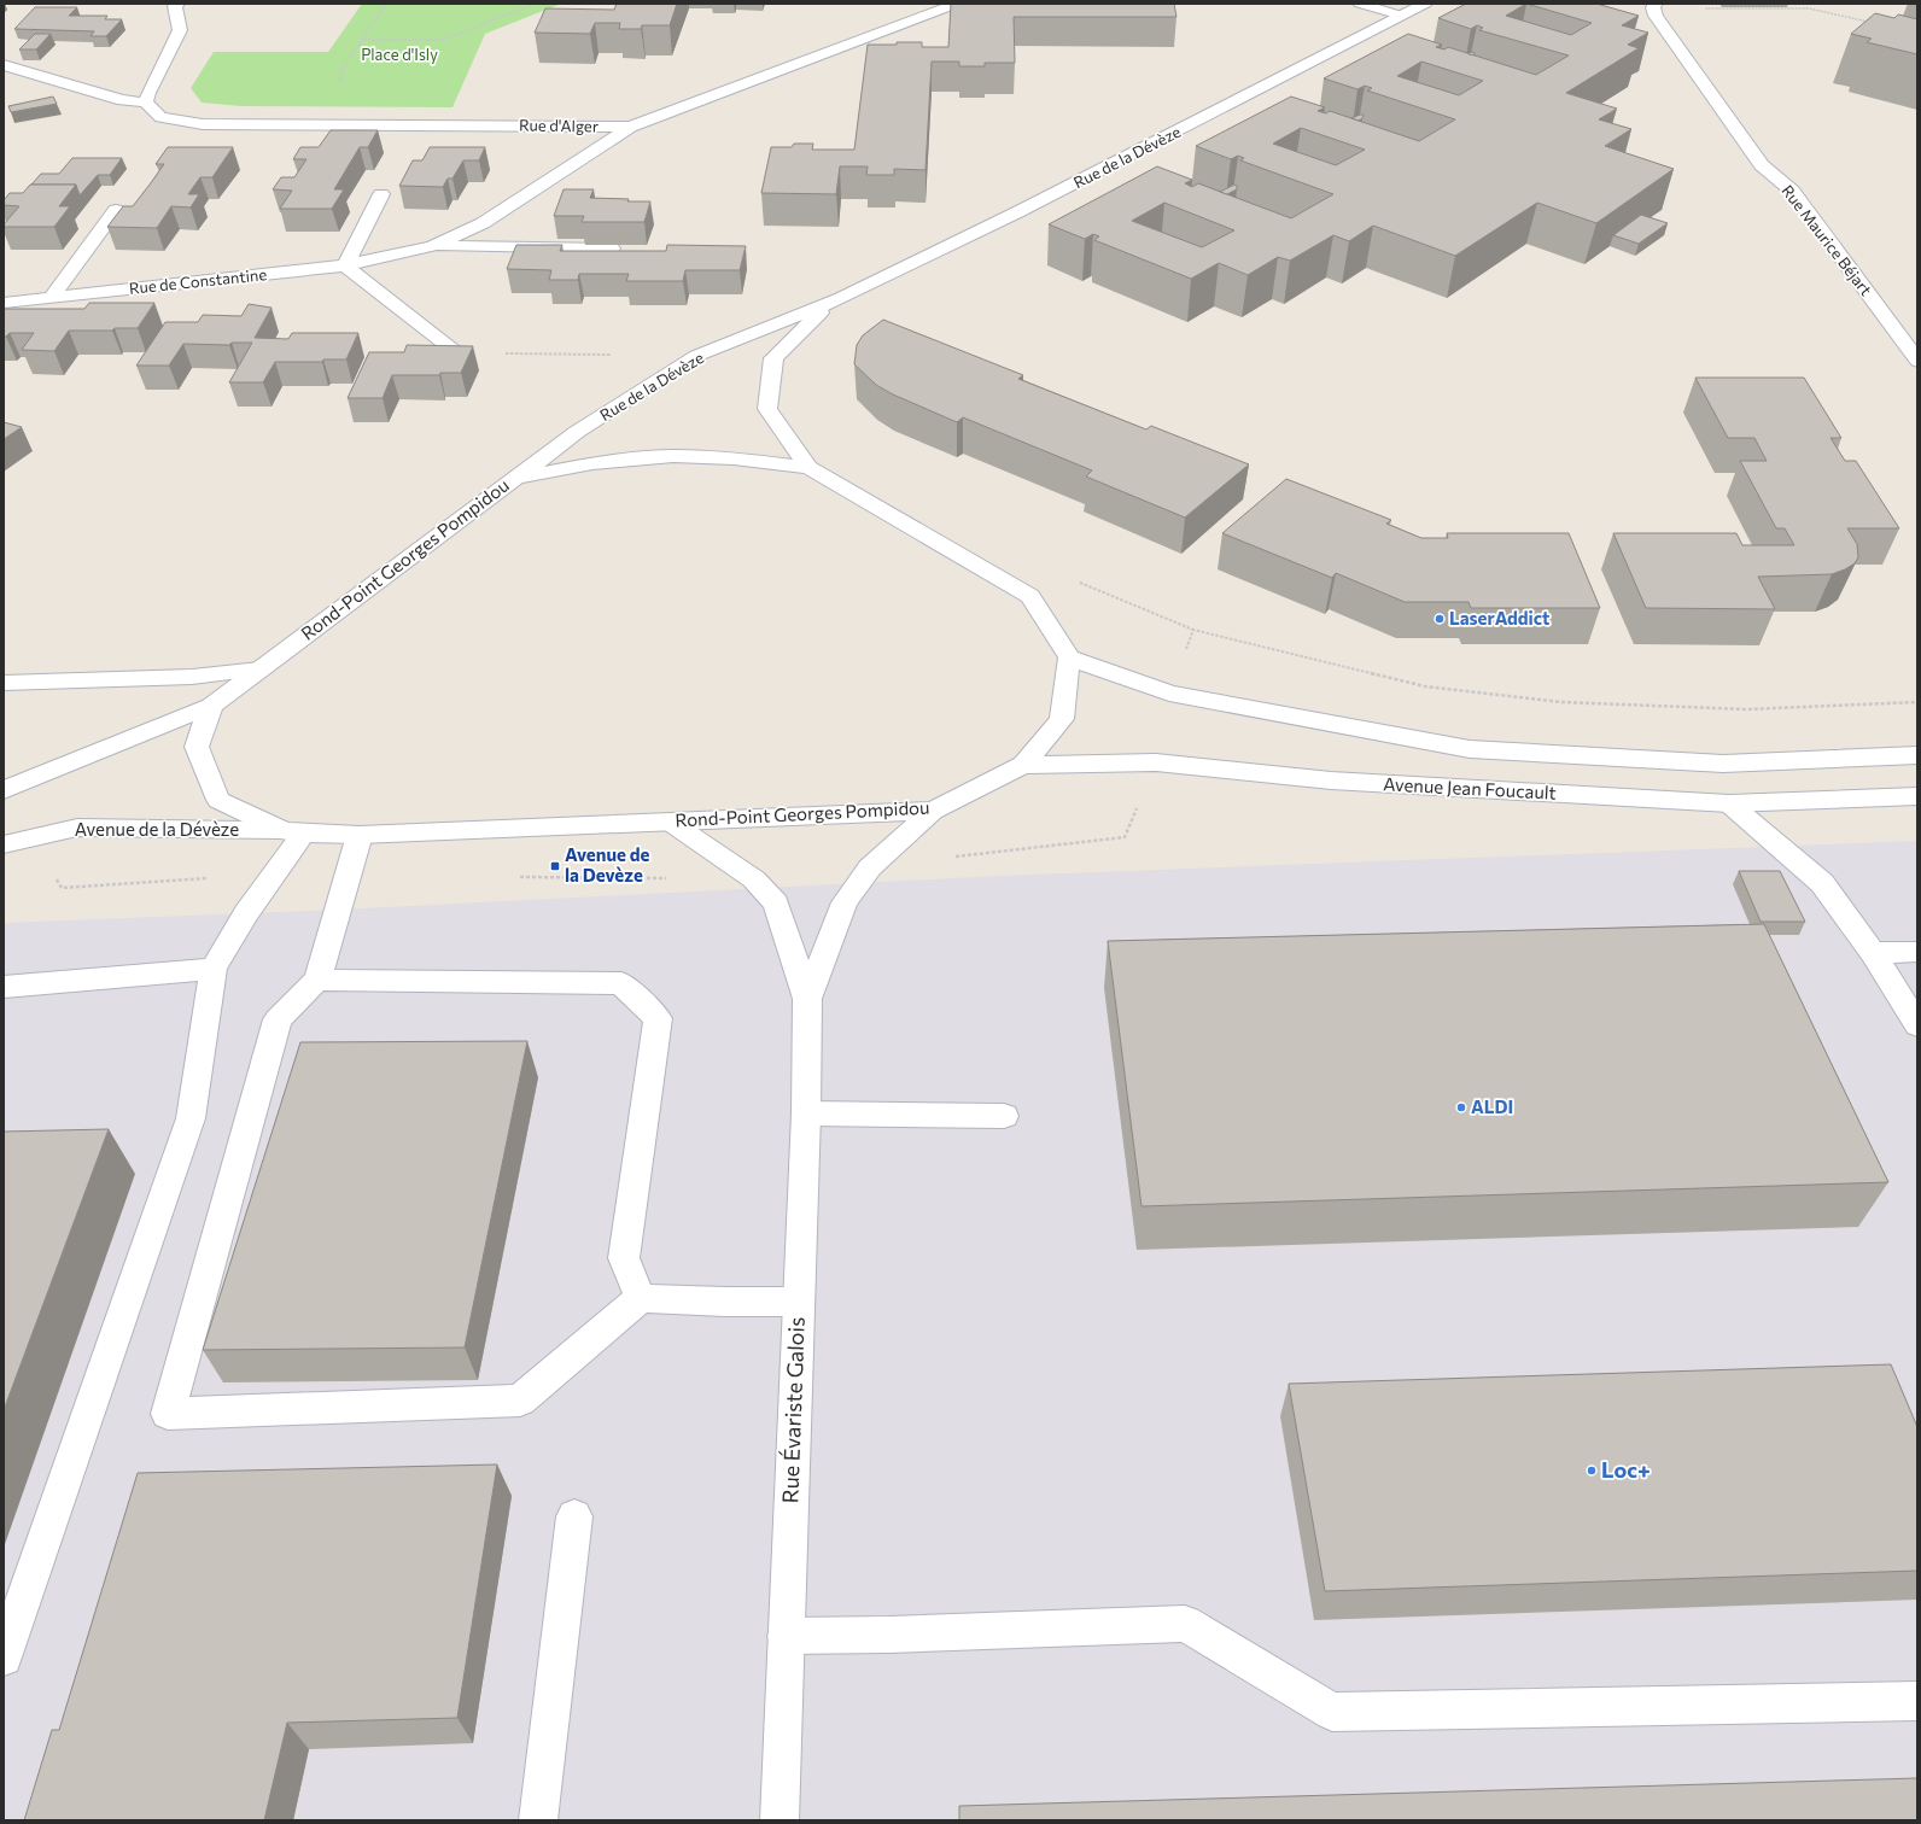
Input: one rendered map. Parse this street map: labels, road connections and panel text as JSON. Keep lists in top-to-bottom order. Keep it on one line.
{"streets":{"street":["Rue d'Alger","Rue de la Dévèze","Rue Maurice Béjart","Rue de Constantine","Rond-Point Georges Pompidou","Avenue Jean Foucault","Avenue de la Dévèze","Rue Évariste Galois"]},"crossings":[["Rue d'Alger","Rue de Constantine"],["Rue de la Dévèze","Rond-Point Georges Pompidou"],["Rond-Point Georges Pompidou","Avenue Jean Foucault"],["Rond-Point Georges Pompidou","Avenue de la Dévèze"],["Rond-Point Georges Pompidou","Rue Évariste Galois"]],"parks":["Place d'Isly"],"places":{"other":["LaserAddict","ALDI","Loc+"],"transit":["Avenue de la Devèze"]}}
